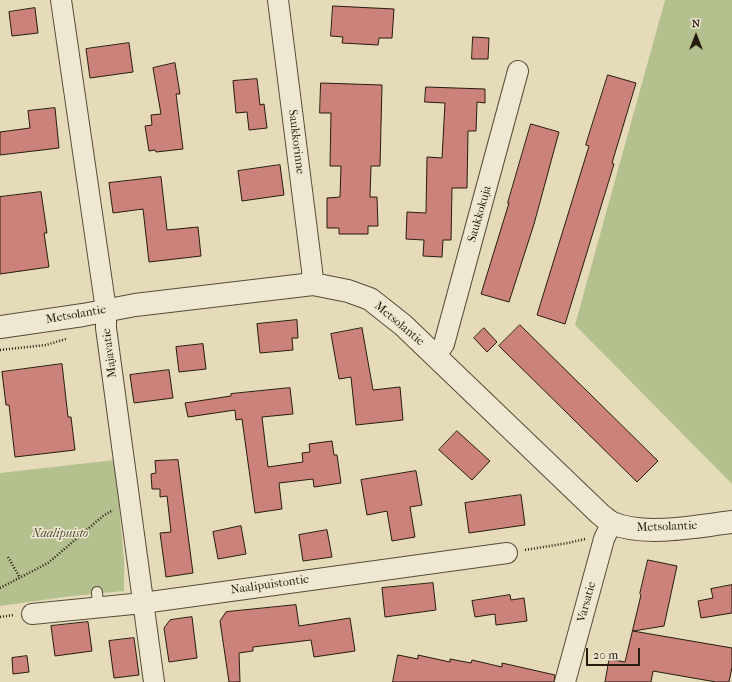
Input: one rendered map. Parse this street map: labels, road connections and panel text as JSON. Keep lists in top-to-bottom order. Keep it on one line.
{"streets":{"street":["Saukkorinne","Saukkokuja","Metsolantie","Majavatie","Naalipuistontie","Varsatie"]},"crossings":[["Saukkorinne","Metsolantie"],["Saukkokuja","Metsolantie"],["Metsolantie","Majavatie"],["Metsolantie","Varsatie"],["Majavatie","Naalipuistontie"]],"parks":["Naalipuisto"],"scale_bar":"20 m","north":"top"}
